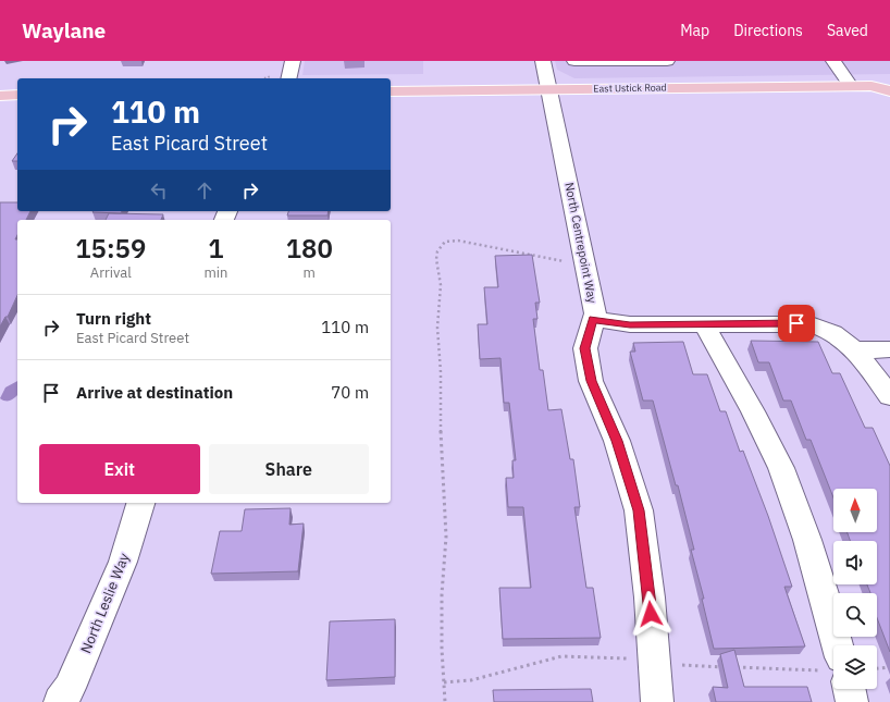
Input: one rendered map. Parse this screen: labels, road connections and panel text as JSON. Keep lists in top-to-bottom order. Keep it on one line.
{"streets":{"main road":["East Ustick Road"],"street":["North Centrepoint Way","North Leslie Way"]},"crossings":[["East Ustick Road","North Centrepoint Way"]],"north":"top","page":{"header":"Waylane","nav":["Map","Directions","Saved"],"turn":["110 m","East Picard Street"],"eta":["15:59","Arrival","1","min","180","m"],"list":[{"name":"Turn right","note":"East Picard Street","value":"110 m"},{"name":"Arrive at destination","value":"70 m"}],"buttons":["Exit","Share"]}}
